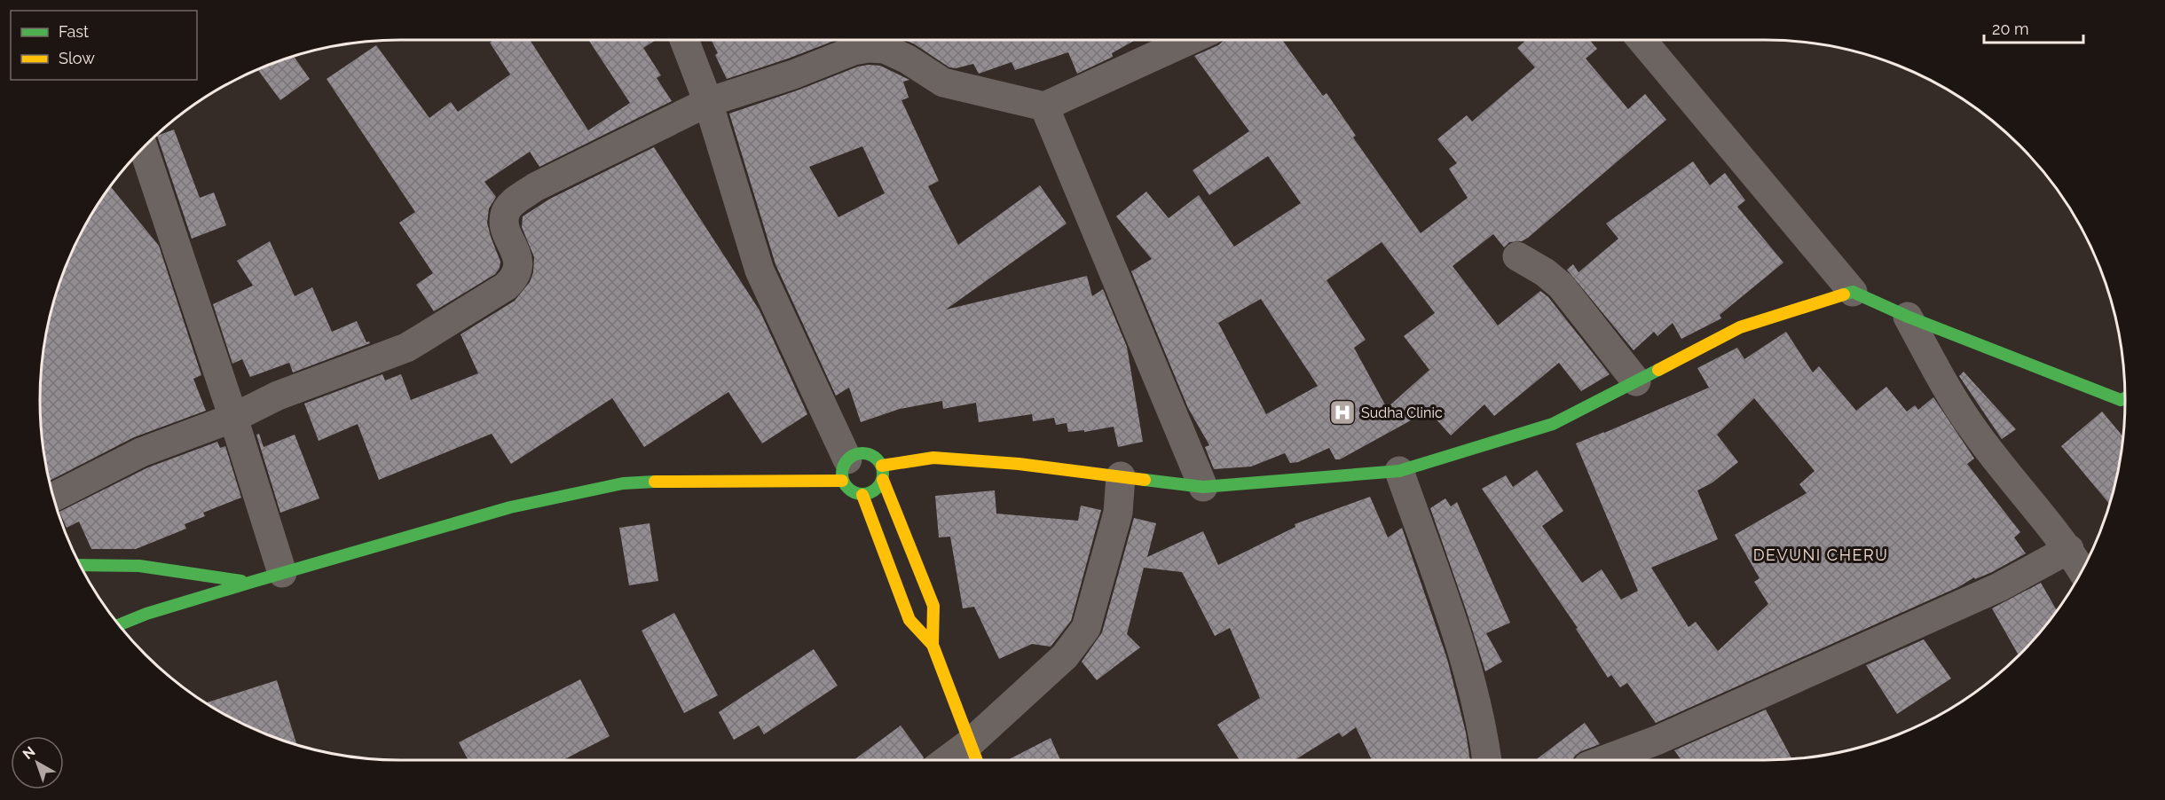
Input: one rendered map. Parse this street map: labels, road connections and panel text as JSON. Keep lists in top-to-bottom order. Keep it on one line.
{"districts":["DEVUNI CHERU"],"places":{"hospital":["Sudha Clinic"]},"legend":["Fast","Slow"],"scale_bar":"20 m","north":"top left"}
